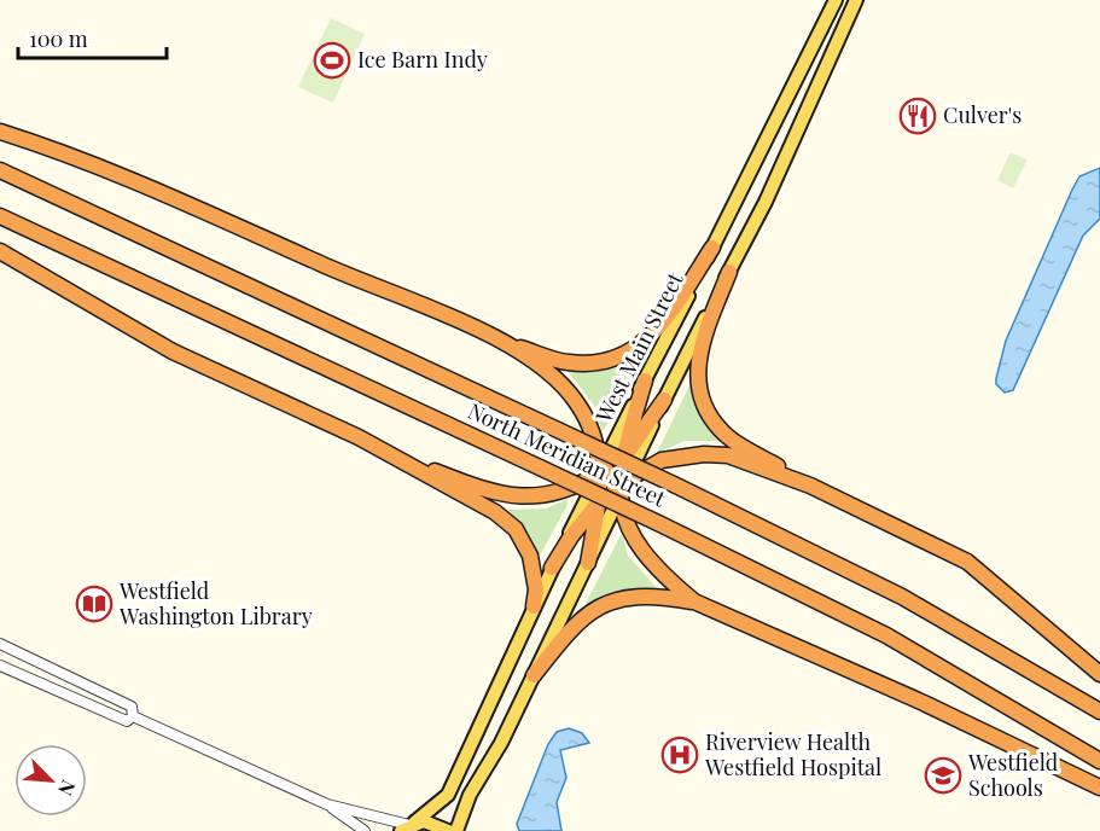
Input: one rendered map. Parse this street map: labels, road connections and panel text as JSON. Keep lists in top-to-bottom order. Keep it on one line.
{"streets":{"highway":["North Meridian Street"],"main road":["West Main Street"]},"places":{"sports":["Ice Barn Indy"],"restaurant":["Culver's"],"library":["Westfield Washington Library"],"hospital":["Riverview Health Westfield Hospital"],"school or university":["Westfield Schools"]},"scale_bar":"100 m","north":"bottom right"}
